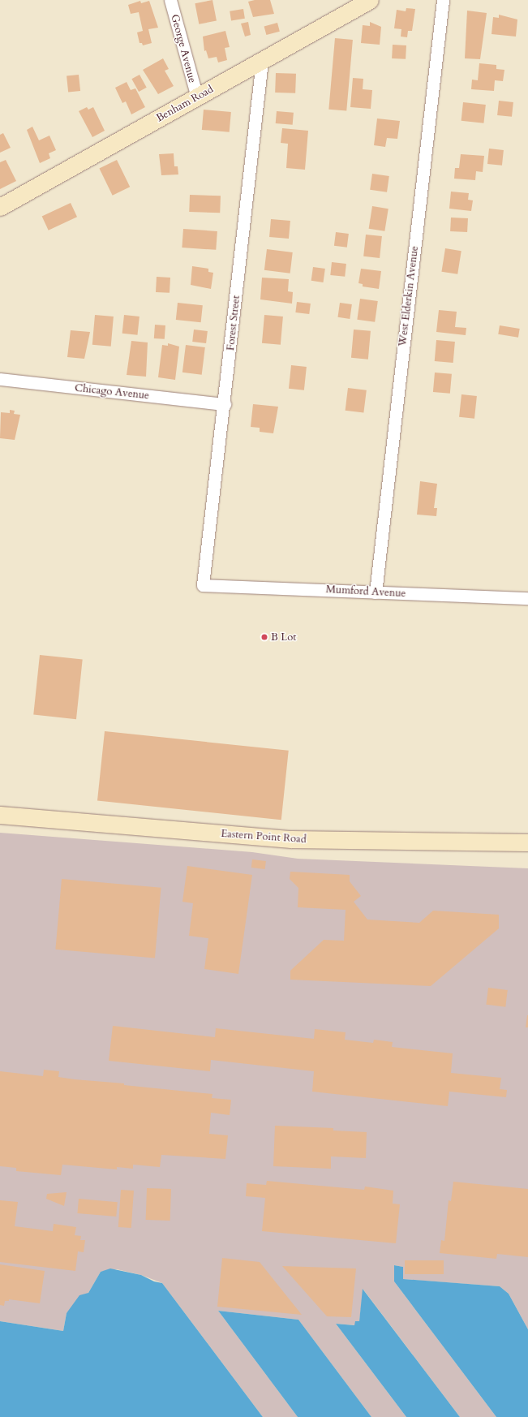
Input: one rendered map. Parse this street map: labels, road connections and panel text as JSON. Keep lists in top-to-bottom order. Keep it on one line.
{"streets":{"main road":["Benham Road","Eastern Point Road"],"street":["George Avenue","West Elderkin Avenue","Forest Street","Chicago Avenue","Mumford Avenue"]},"crossings":[["George Avenue","Benham Road"],["Benham Road","Forest Street"],["West Elderkin Avenue","Mumford Avenue"],["Forest Street","Chicago Avenue"],["Forest Street","Mumford Avenue"]],"places":["B Lot"]}
